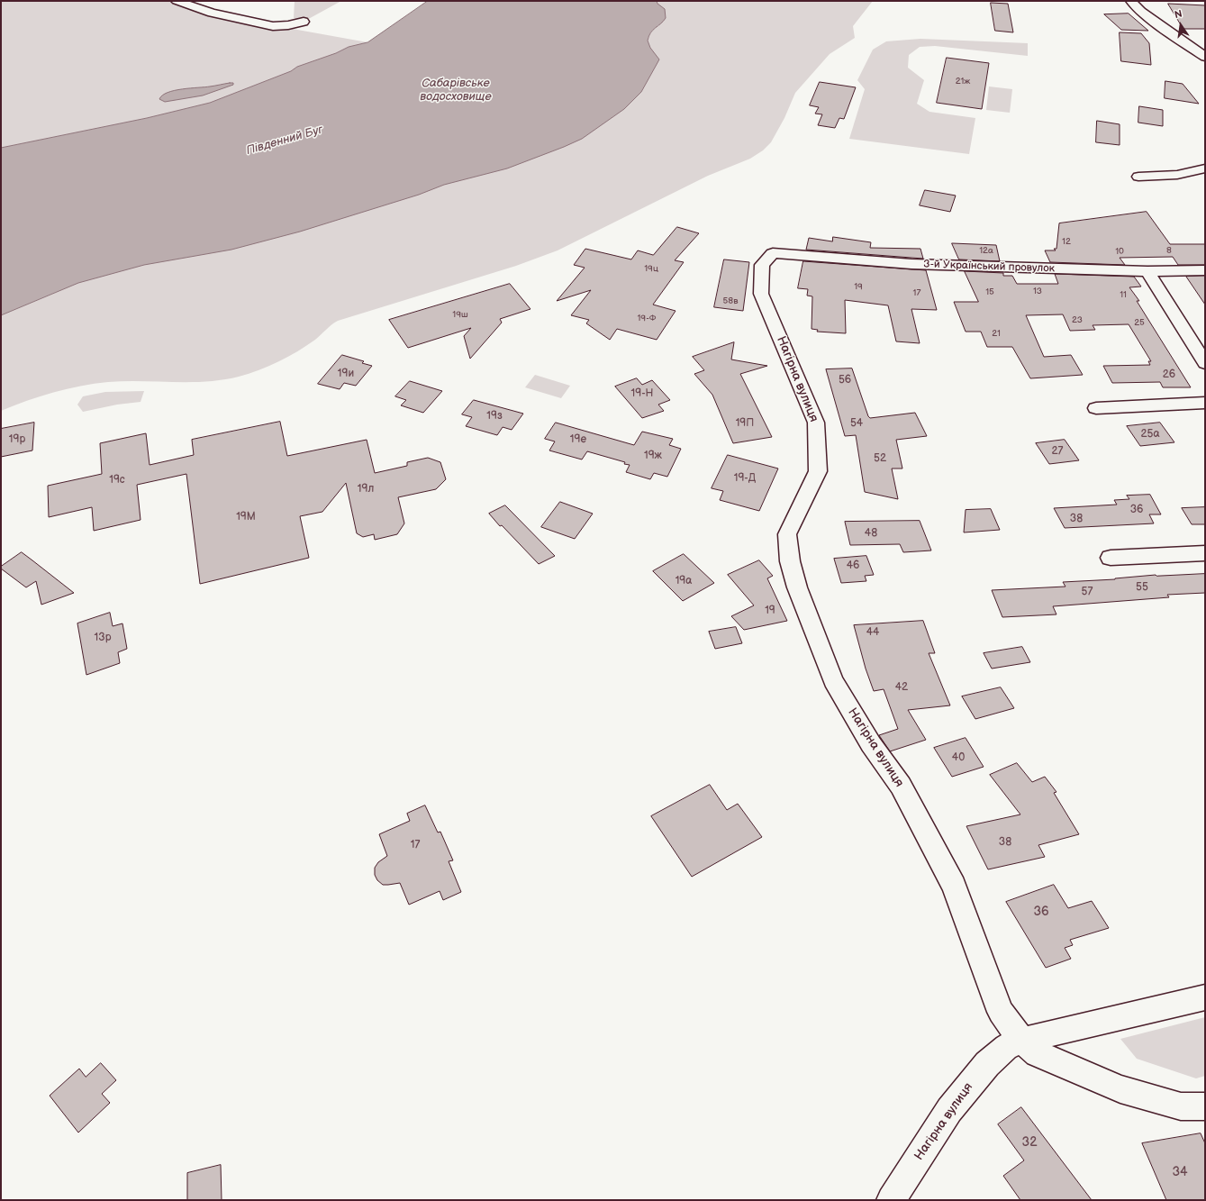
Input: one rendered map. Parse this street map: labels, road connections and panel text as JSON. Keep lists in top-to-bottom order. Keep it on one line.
{"streets":{"street":["3-й Український провулок","Нагірна вулиця"]},"crossings":[["3-й Український провулок","Нагірна вулиця"]],"water":["Сабарівське водосховище","Південний Буг"],"house_numbers":["21ж","12","12а","8","10","19ц","19","13","15","17","11","58в","19ш","19-Ф","23","25","21","19и","26","56","19-Н","19з","19П","54","25а","19р","19е","27","19ж","52","19-Д","19с","19л","36","19М","38","48","46","19а","55","57","19","44","13р","42","40","38","17","36","32","34"],"north":"top"}
